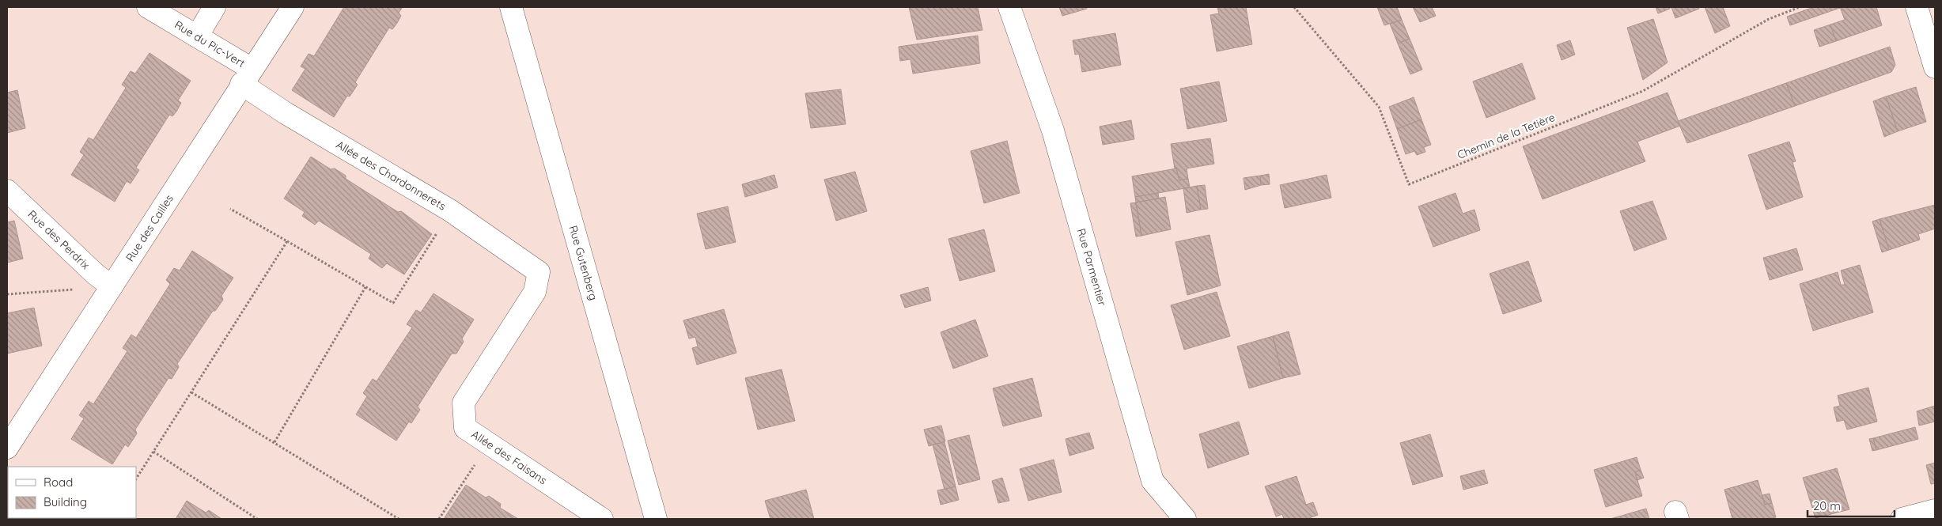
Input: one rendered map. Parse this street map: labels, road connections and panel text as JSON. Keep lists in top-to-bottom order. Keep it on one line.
{"streets":{"street":["Rue du Pic-Vert","Allée des Chardonnerets","Rue des Cailles","Rue des Perdrix","Rue Gutenberg","Rue Parmentier","Allée des Faisans"],"path":["Chemin de la Tetière"]},"crossings":[["Rue du Pic-Vert","Allée des Chardonnerets"],["Rue du Pic-Vert","Rue des Cailles"],["Allée des Chardonnerets","Rue des Cailles"],["Allée des Chardonnerets","Allée des Faisans"],["Rue des Cailles","Rue des Perdrix"]],"legend":["Road","Building"],"scale_bar":"20 m"}
